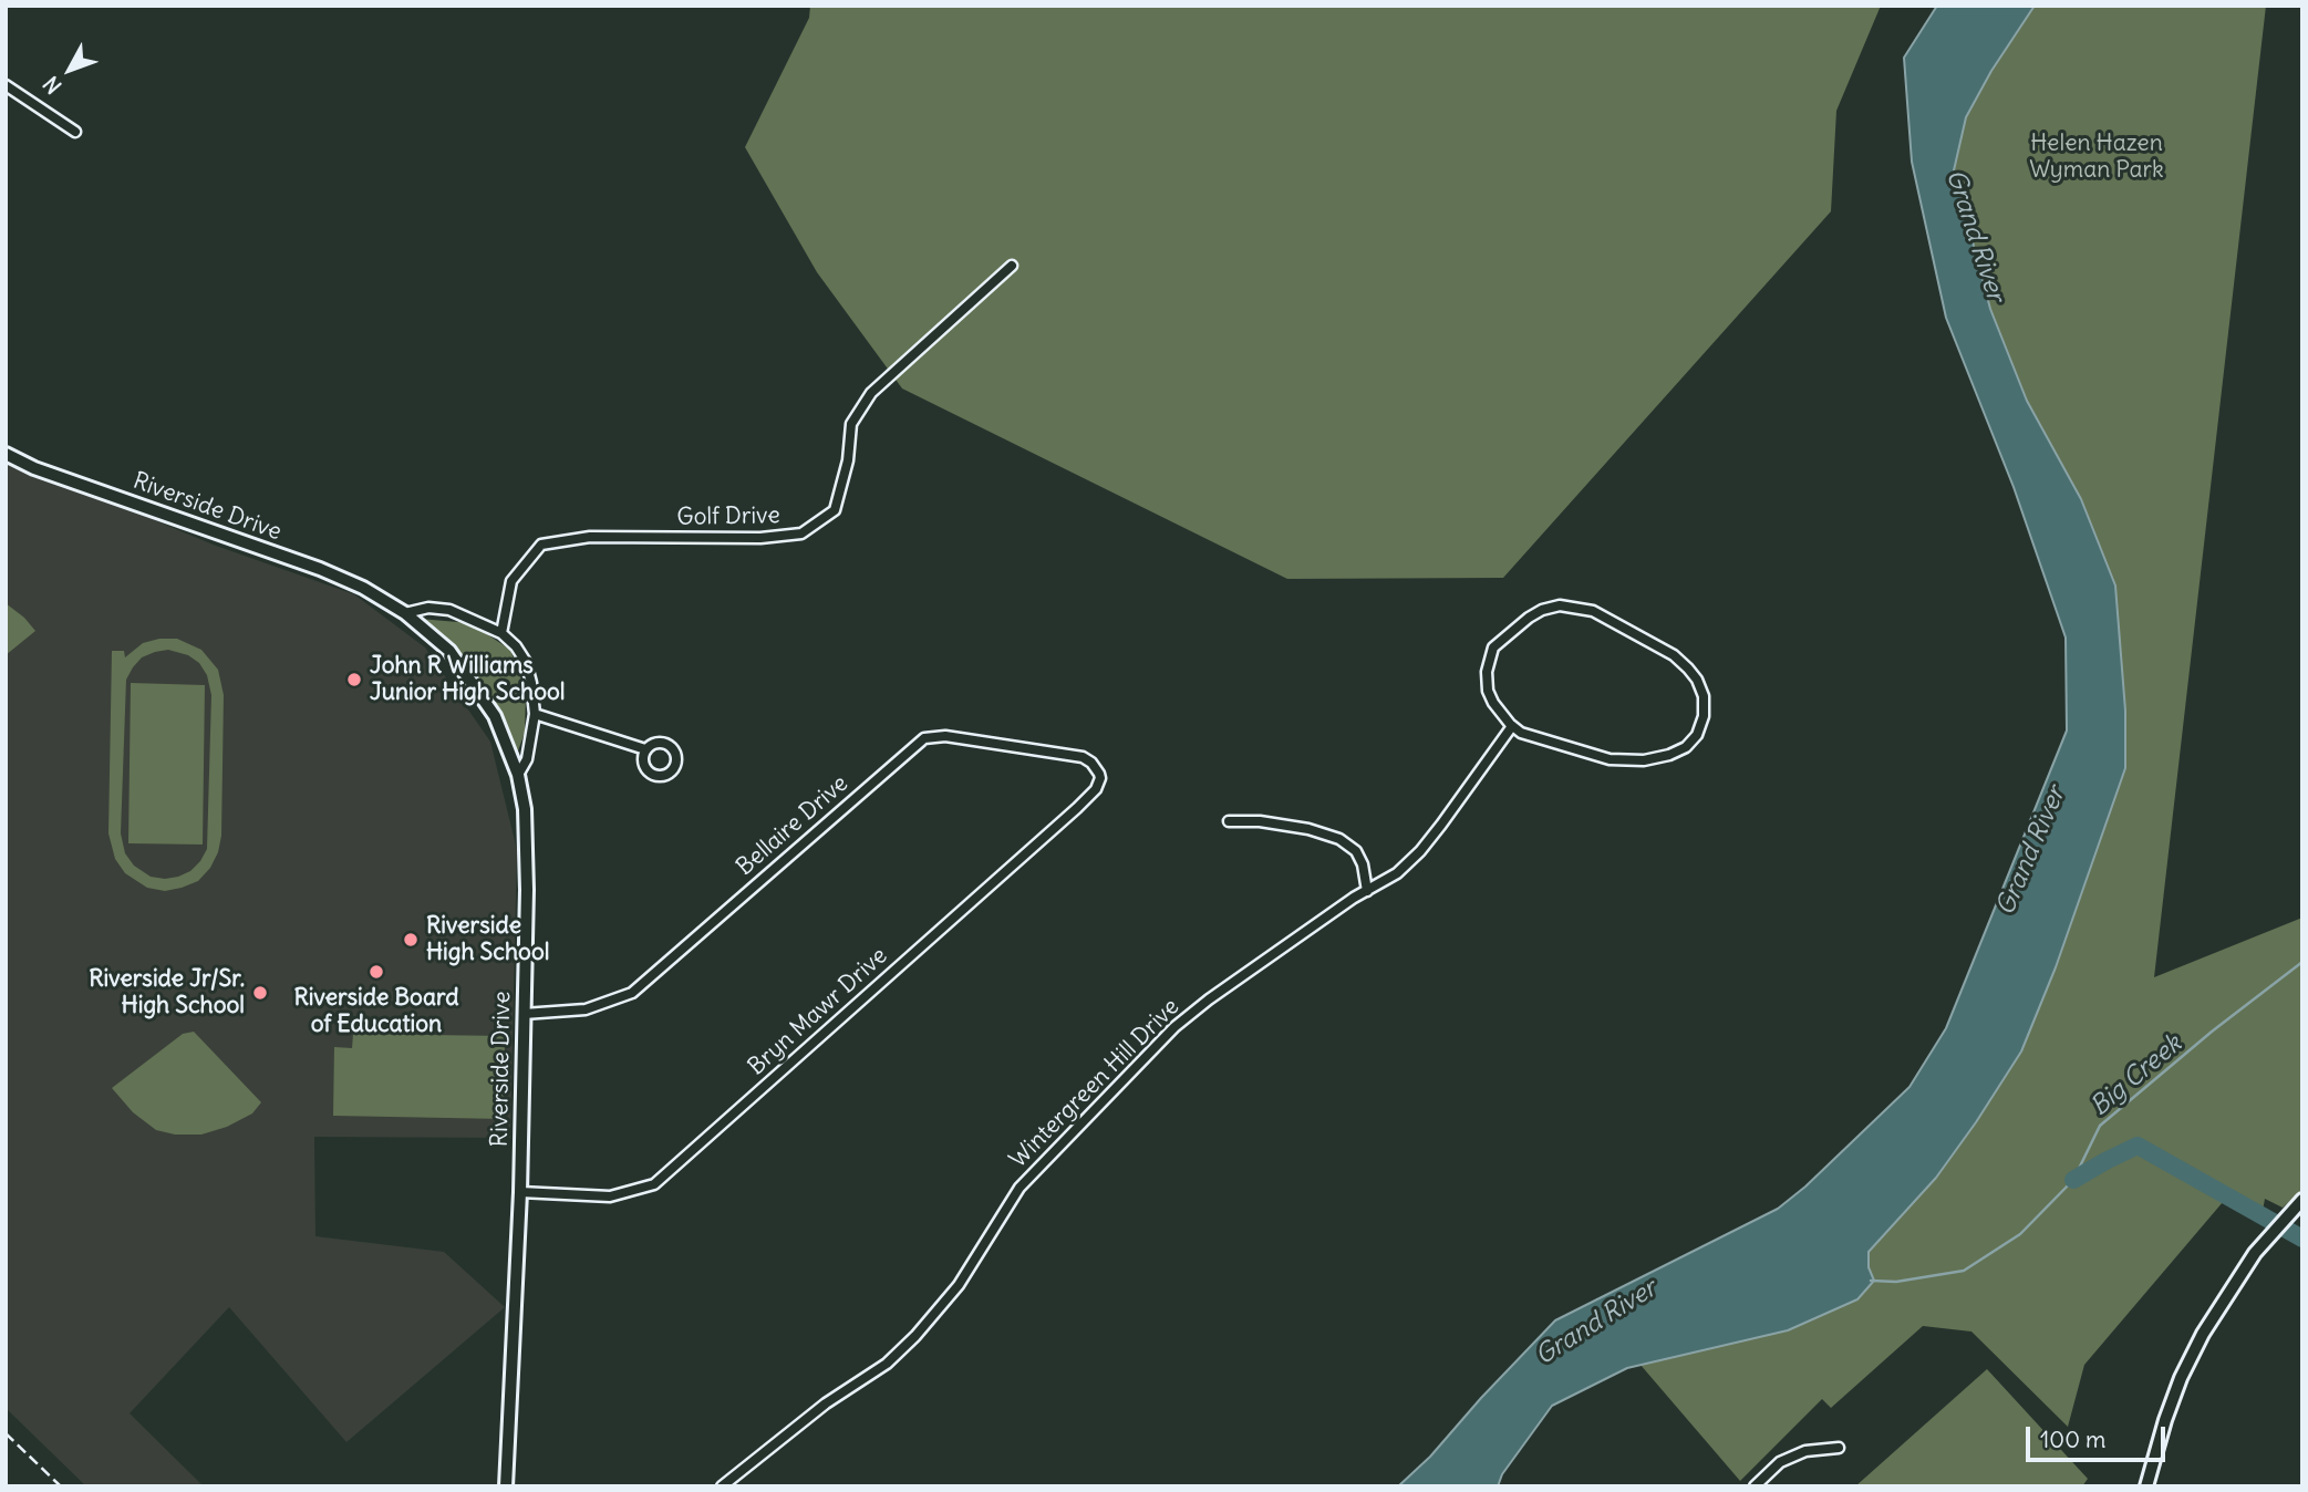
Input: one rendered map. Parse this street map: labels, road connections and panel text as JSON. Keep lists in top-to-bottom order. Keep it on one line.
{"streets":{"main road":["Riverside Drive"],"street":["Golf Drive","Bellaire Drive","Bryn Mawr Drive","Wintergreen Hill Drive"]},"crossings":[["Riverside Drive","Bellaire Drive"],["Riverside Drive","Bryn Mawr Drive"],["Bellaire Drive","Bryn Mawr Drive"]],"water":["Grand River","Big Creek"],"parks":["Helen Hazen Wyman Park"],"places":["John R Williams Junior High School","Riverside High School","Riverside Board of Education","Riverside Jr/Sr. High School"],"scale_bar":"100 m","north":"bottom left"}
